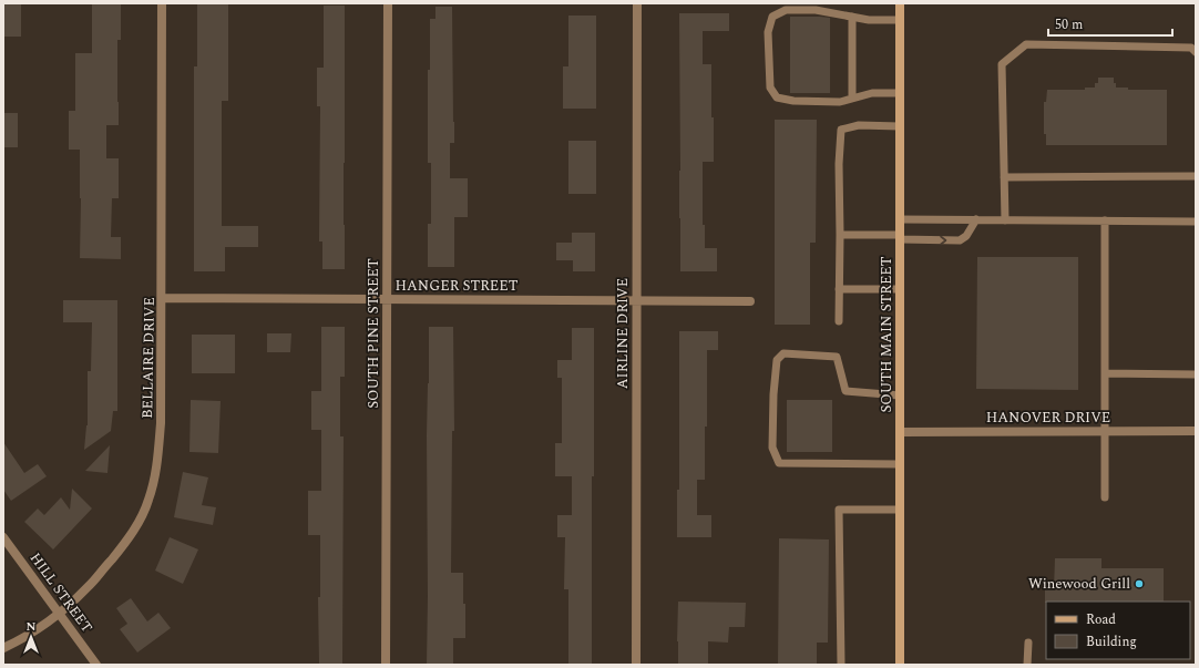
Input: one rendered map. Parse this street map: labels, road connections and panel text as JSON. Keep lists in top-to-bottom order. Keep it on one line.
{"streets":{"main road":["SOUTH MAIN STREET"],"street":["HANGER STREET","SOUTH PINE STREET","AIRLINE DRIVE","BELLAIRE DRIVE","HANOVER DRIVE","HILL STREET"]},"crossings":[["HANGER STREET","SOUTH PINE STREET"],["HANGER STREET","AIRLINE DRIVE"],["HANGER STREET","BELLAIRE DRIVE"],["SOUTH MAIN STREET","HANOVER DRIVE"],["BELLAIRE DRIVE","HILL STREET"]],"places":["Winewood Grill"],"legend":["Road","Building"],"scale_bar":"50 m","north":"top"}
